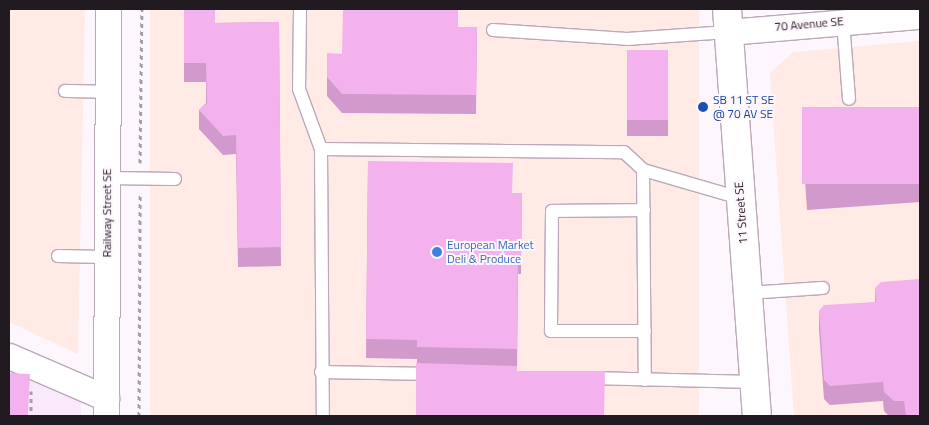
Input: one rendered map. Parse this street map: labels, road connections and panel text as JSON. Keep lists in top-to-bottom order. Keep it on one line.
{"streets":{"street":["70 Avenue SE","Railway Street SE","11 Street SE"]},"crossings":[["70 Avenue SE","11 Street SE"]],"places":["SB 11 ST SE @ 70 AV SE","European Market Deli & Produce"]}
